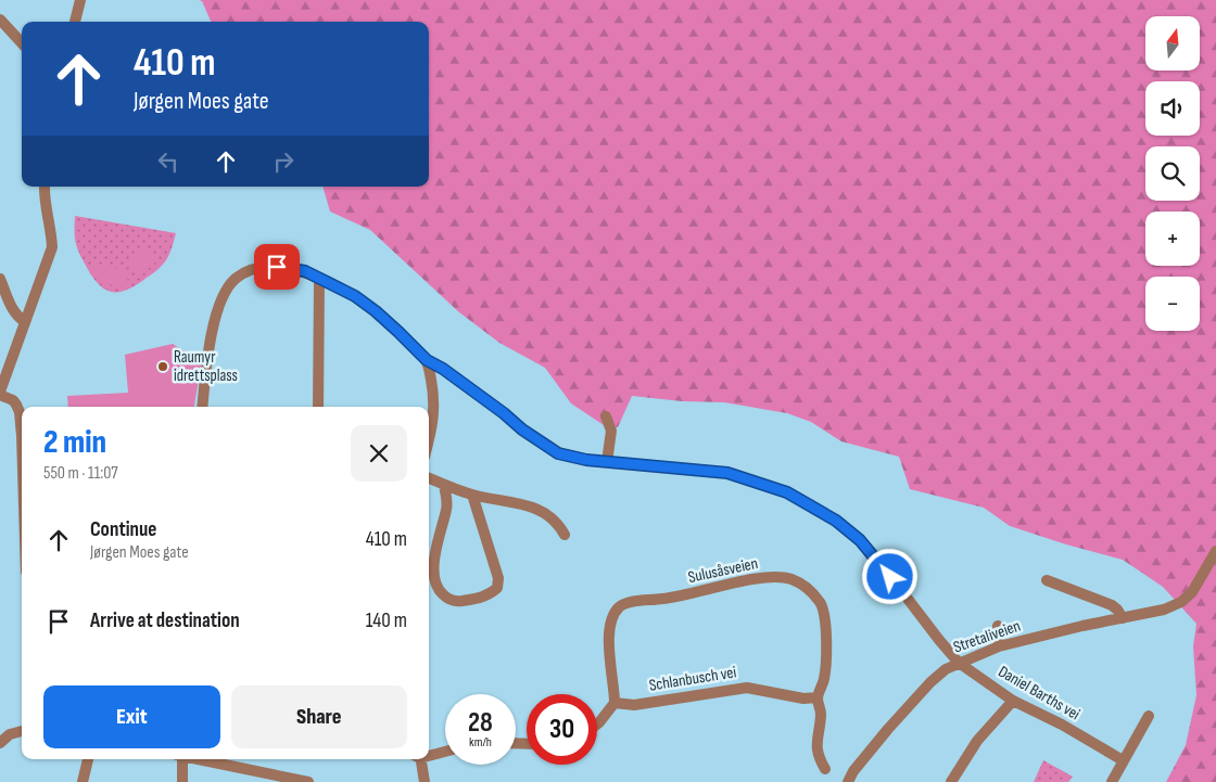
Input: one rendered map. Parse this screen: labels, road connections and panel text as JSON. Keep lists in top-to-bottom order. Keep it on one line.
{"streets":{"street":["Sulusåsveien","Stretaliveien","Schlanbusch vei","Daniel Barths vei"]},"crossings":[["Sulusåsveien","Schlanbusch vei"],["Stretaliveien","Daniel Barths vei"]],"places":["Raumyr idrettsplass"],"north":"top","page":{"map_buttons":["+","−"],"turn":["410 m","Jørgen Moes gate"],"heading":["2 min","550 m · 11:07"],"list":[{"name":"Continue","note":"Jørgen Moes gate","value":"410 m"},{"name":"Arrive at destination","value":"140 m"}],"buttons":["Exit","Share"],"speed":"28 km/h","limit":"30"}}
